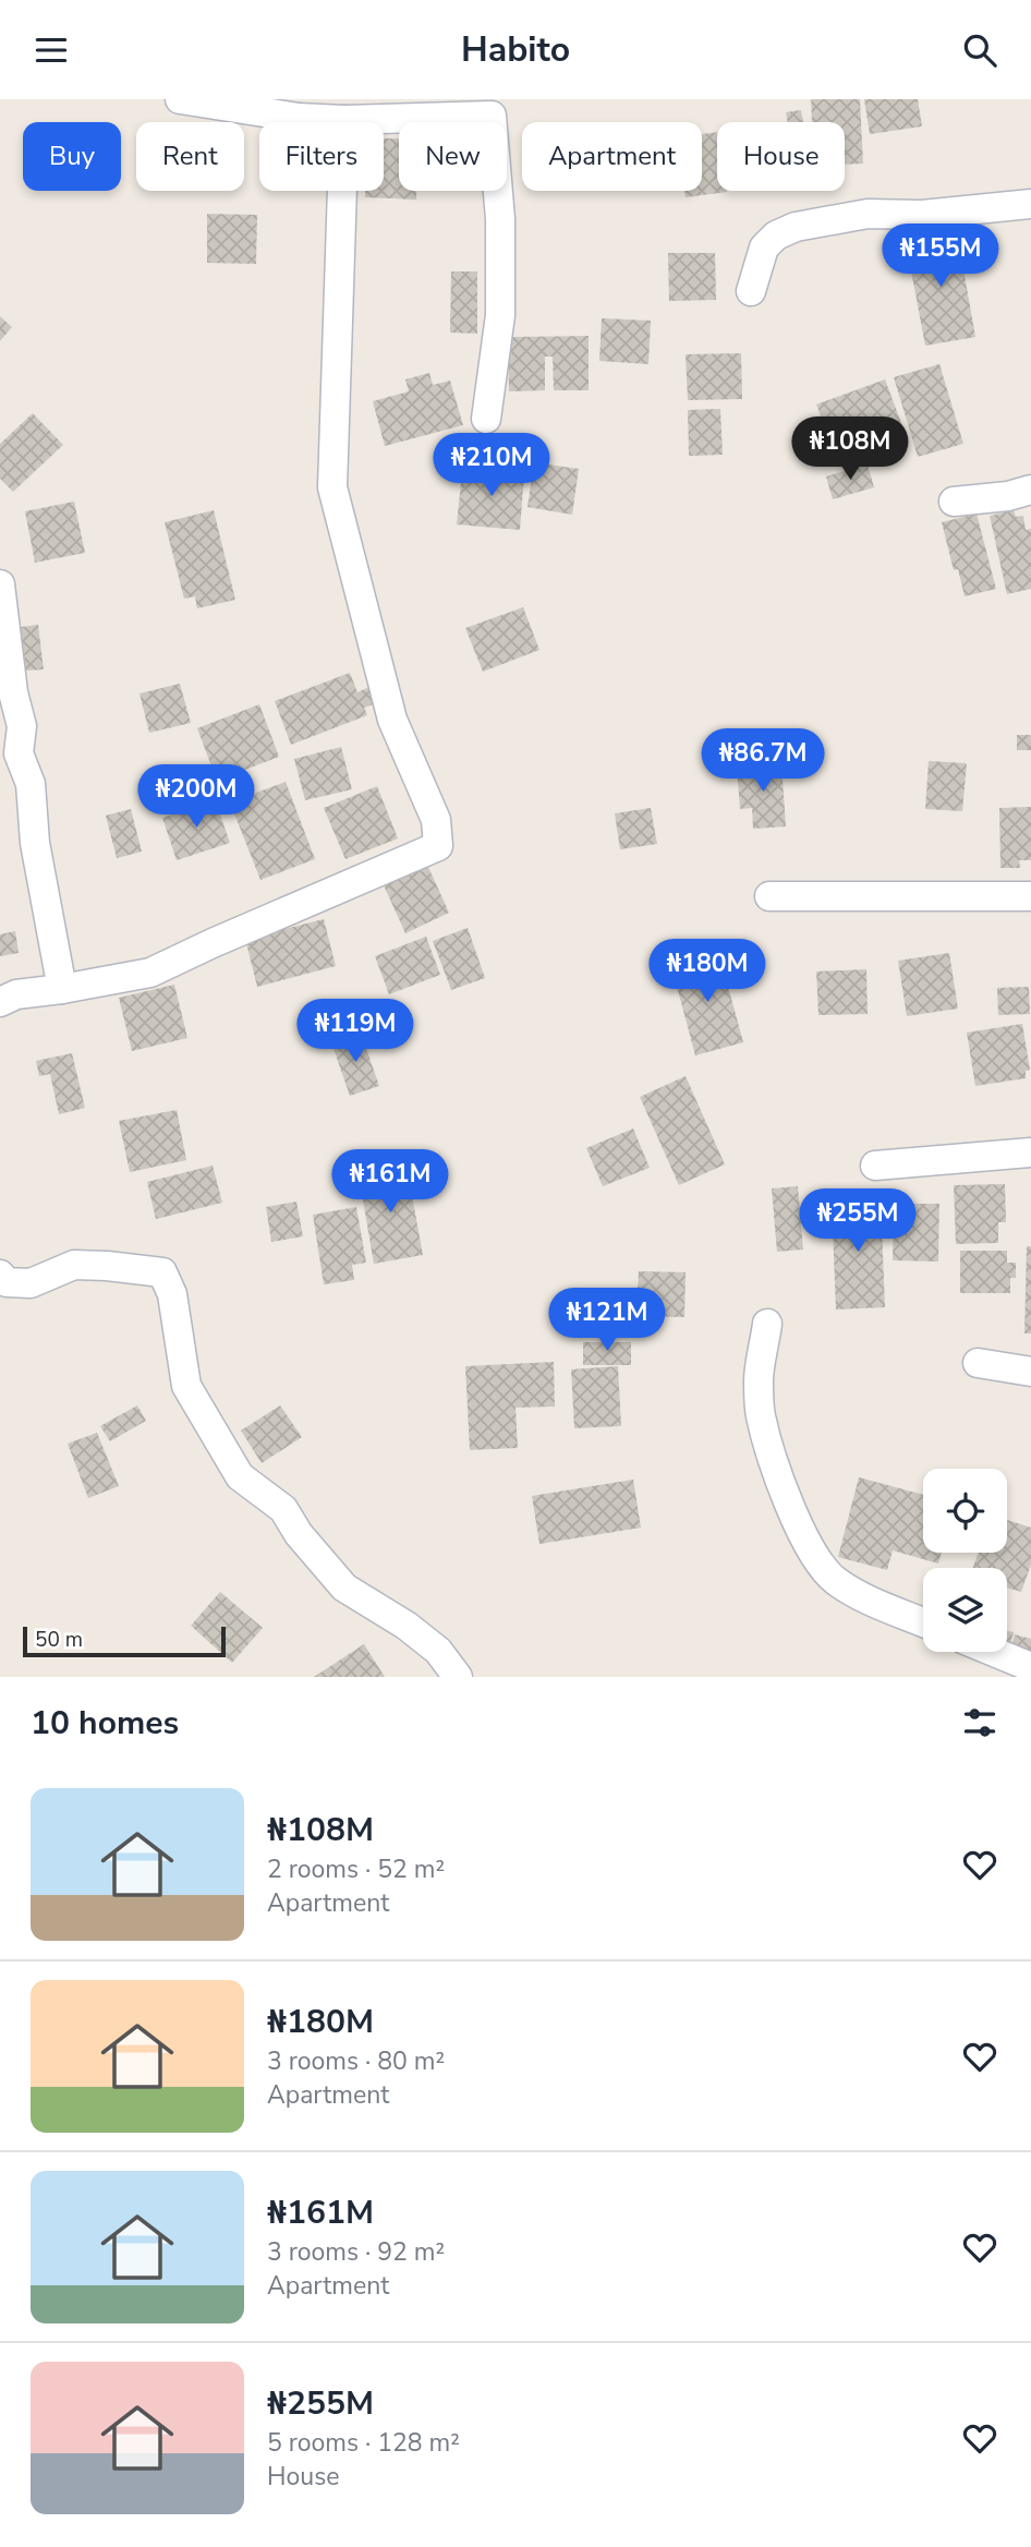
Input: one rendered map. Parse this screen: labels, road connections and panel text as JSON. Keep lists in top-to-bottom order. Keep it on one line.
{"scale_bar":"50 m","page":{"header":"Habito","chip":["Buy","Rent","Filters","New","Apartment","House"],"price":["₦155M","₦108M","₦210M","₦86.7M","₦200M","₦180M","₦119M","₦161M","₦255M","₦121M"],"scale":"50 m","heading":"10 homes","list":[{"name":"₦108M","note":"2 rooms · 52 m² · Apartment"},{"name":"₦180M","note":"3 rooms · 80 m² · Apartment"},{"name":"₦161M","note":"3 rooms · 92 m² · Apartment"},{"name":"₦255M","note":"5 rooms · 128 m² · House"}]}}
